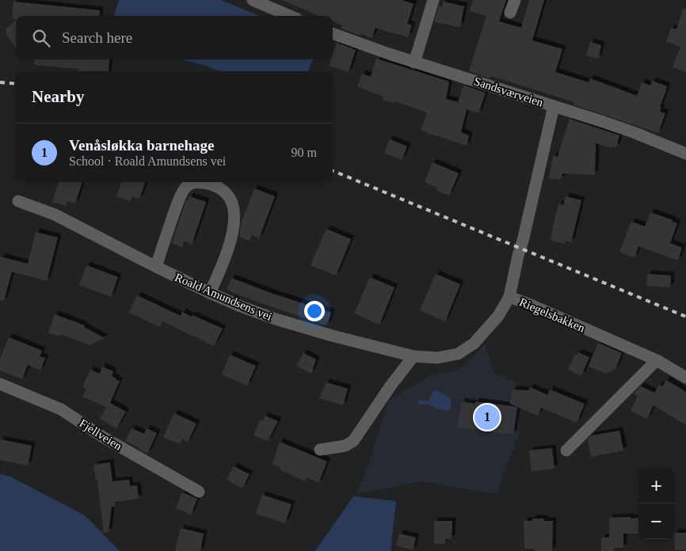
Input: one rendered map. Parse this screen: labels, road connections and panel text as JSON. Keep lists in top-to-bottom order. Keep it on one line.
{"streets":{"street":["Sandsværveien","Roald Amundsens vei","Riegelsbakken","Fjellveien"]},"crossings":[["Sandsværveien","Riegelsbakken"],["Roald Amundsens vei","Riegelsbakken"]],"page":{"search":"Search here","heading":"Nearby","list":[{"mark":"1","name":"Venåsløkka barnehage","note":"School · Roald Amundsens vei","value":"90 m"}],"pins":"1","map_buttons":["+","−"]}}
